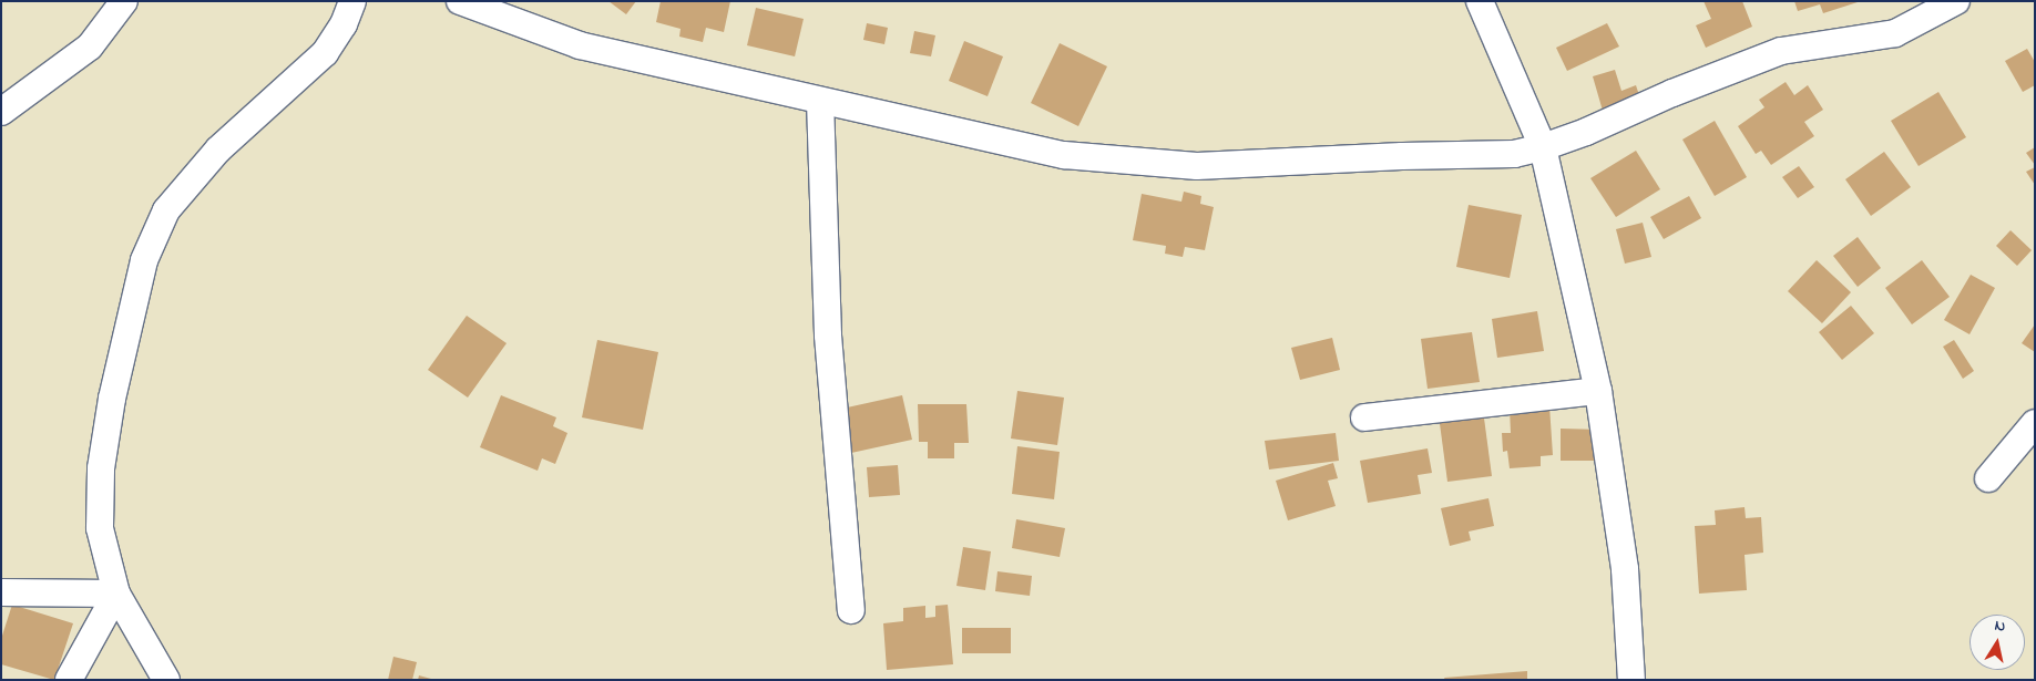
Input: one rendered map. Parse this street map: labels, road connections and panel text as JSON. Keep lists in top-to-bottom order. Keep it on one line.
{"north":"top"}
